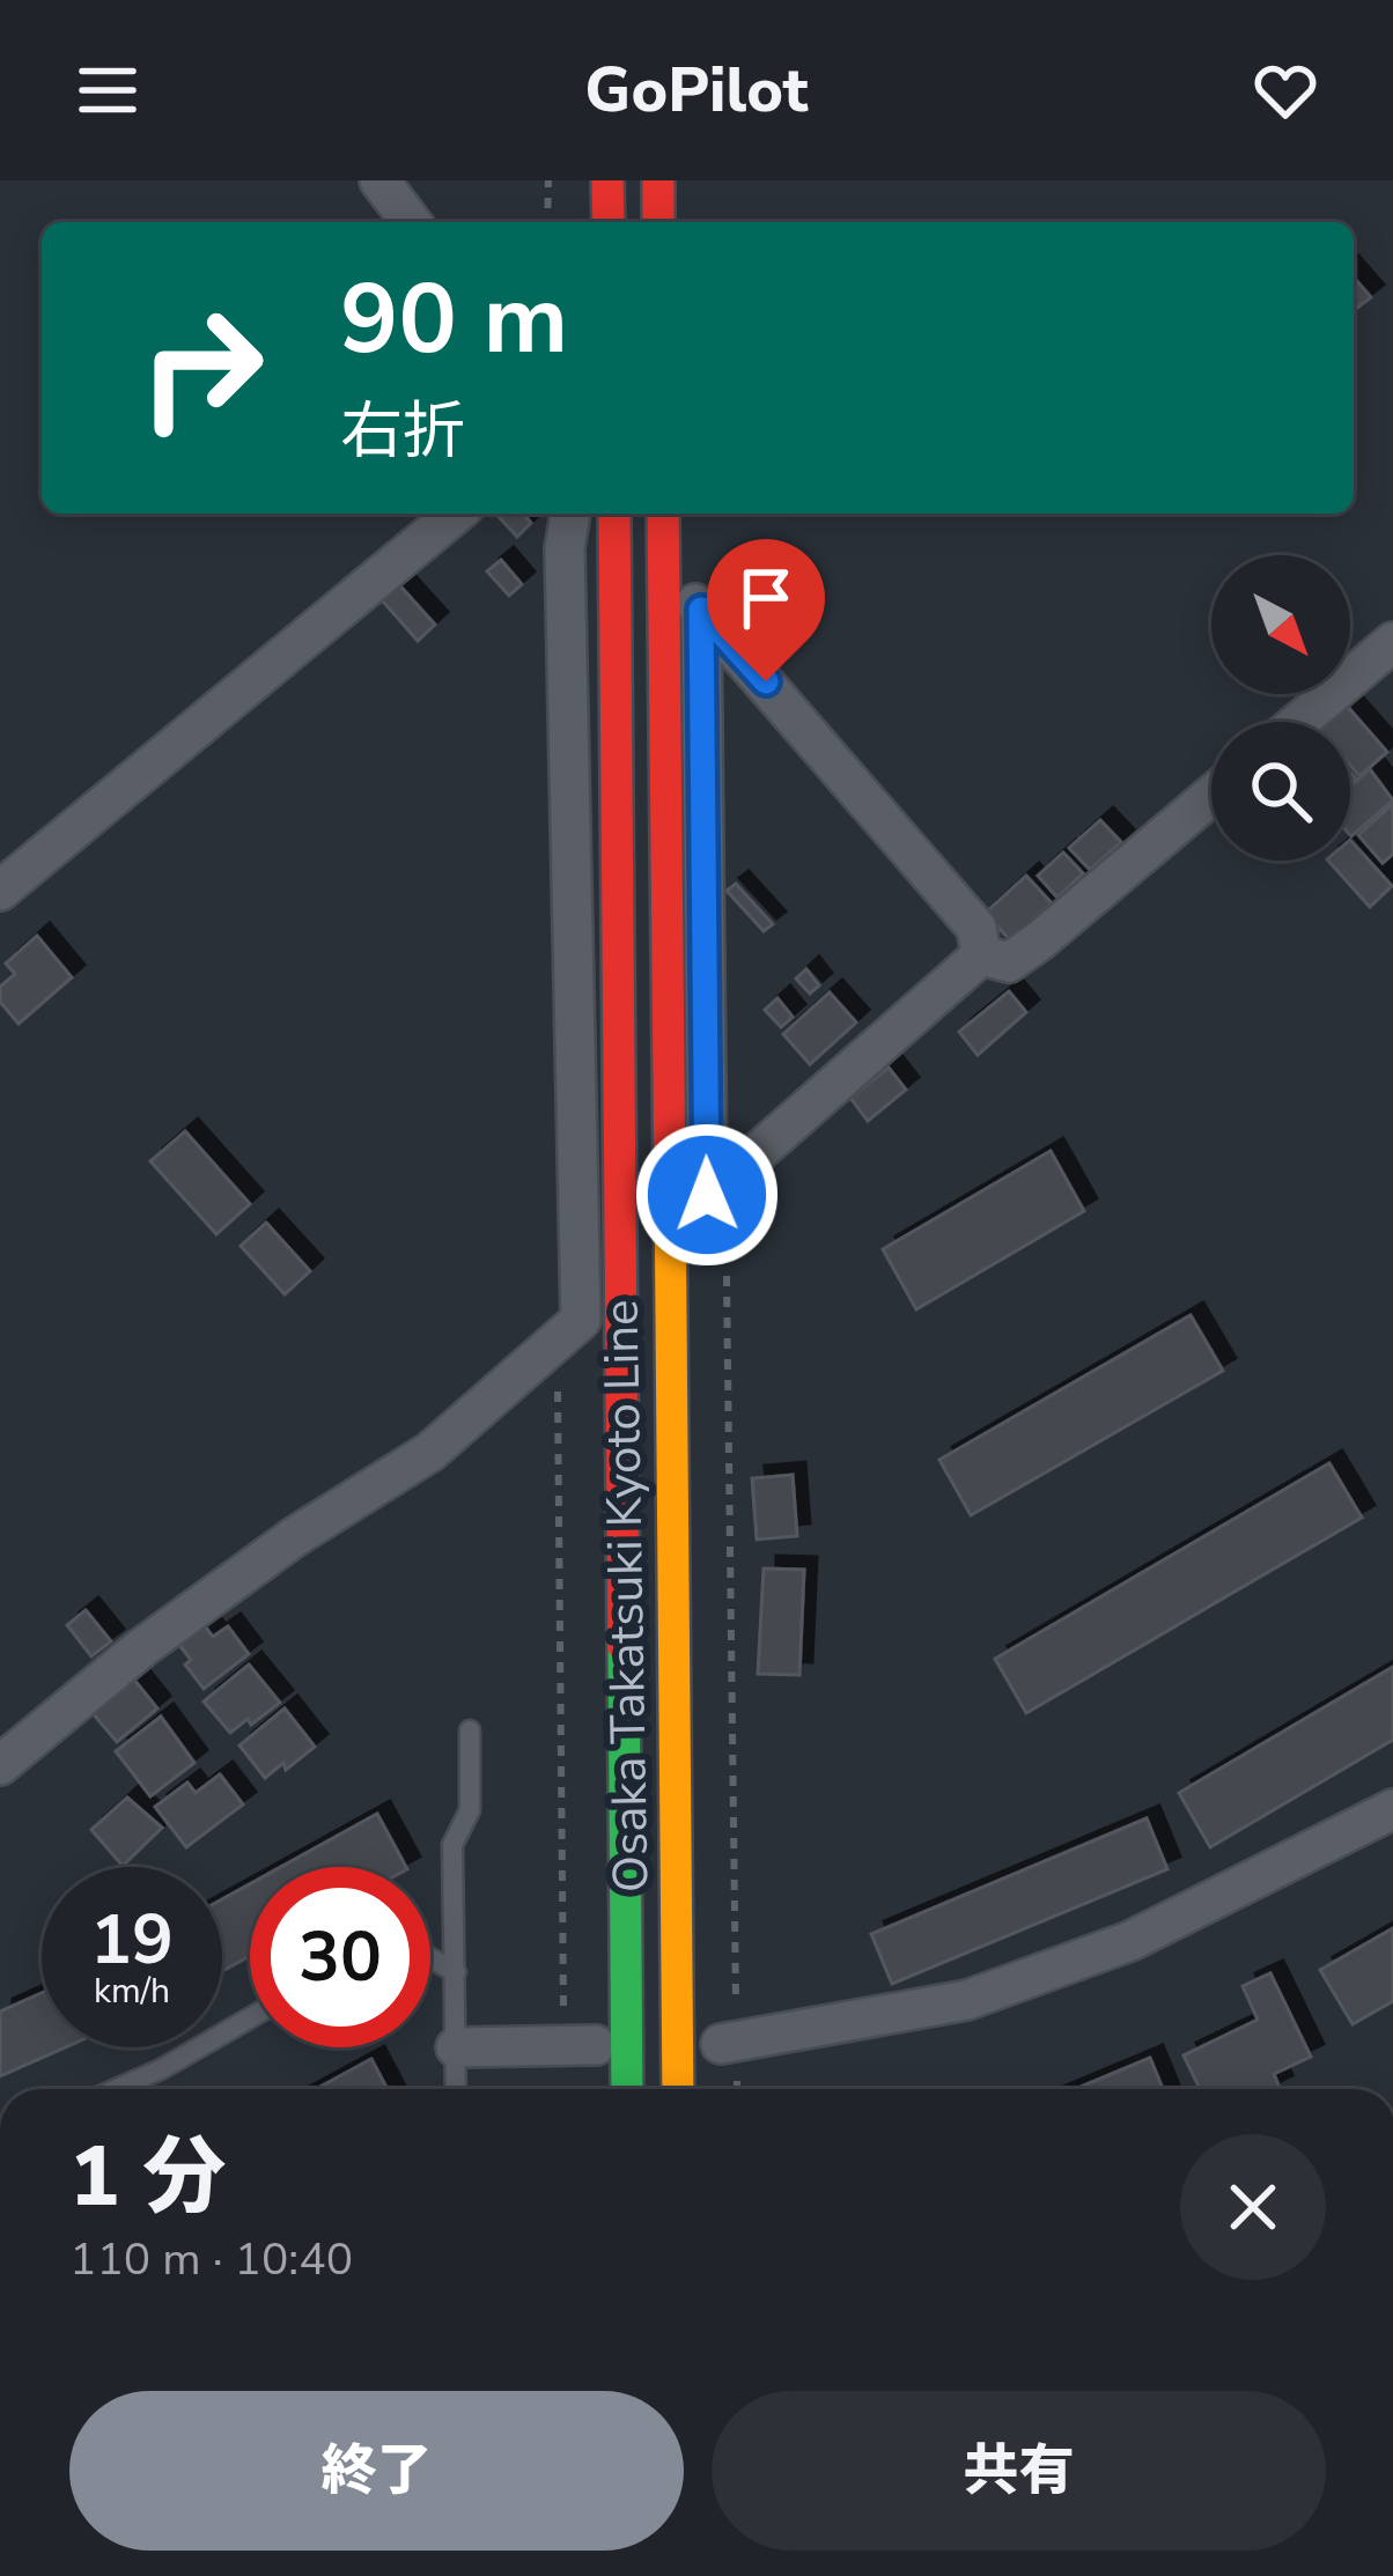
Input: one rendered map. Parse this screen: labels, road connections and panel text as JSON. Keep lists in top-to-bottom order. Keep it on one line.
{"streets":{"main road":["Osaka Takatsuki Kyoto Line"]},"north":"bottom right","page":{"header":"GoPilot","turn":["90 m","右折"],"speed":"19 km/h","limit":"30","heading":["1 分","110 m · 10:40"],"buttons":["終了","共有"]}}
